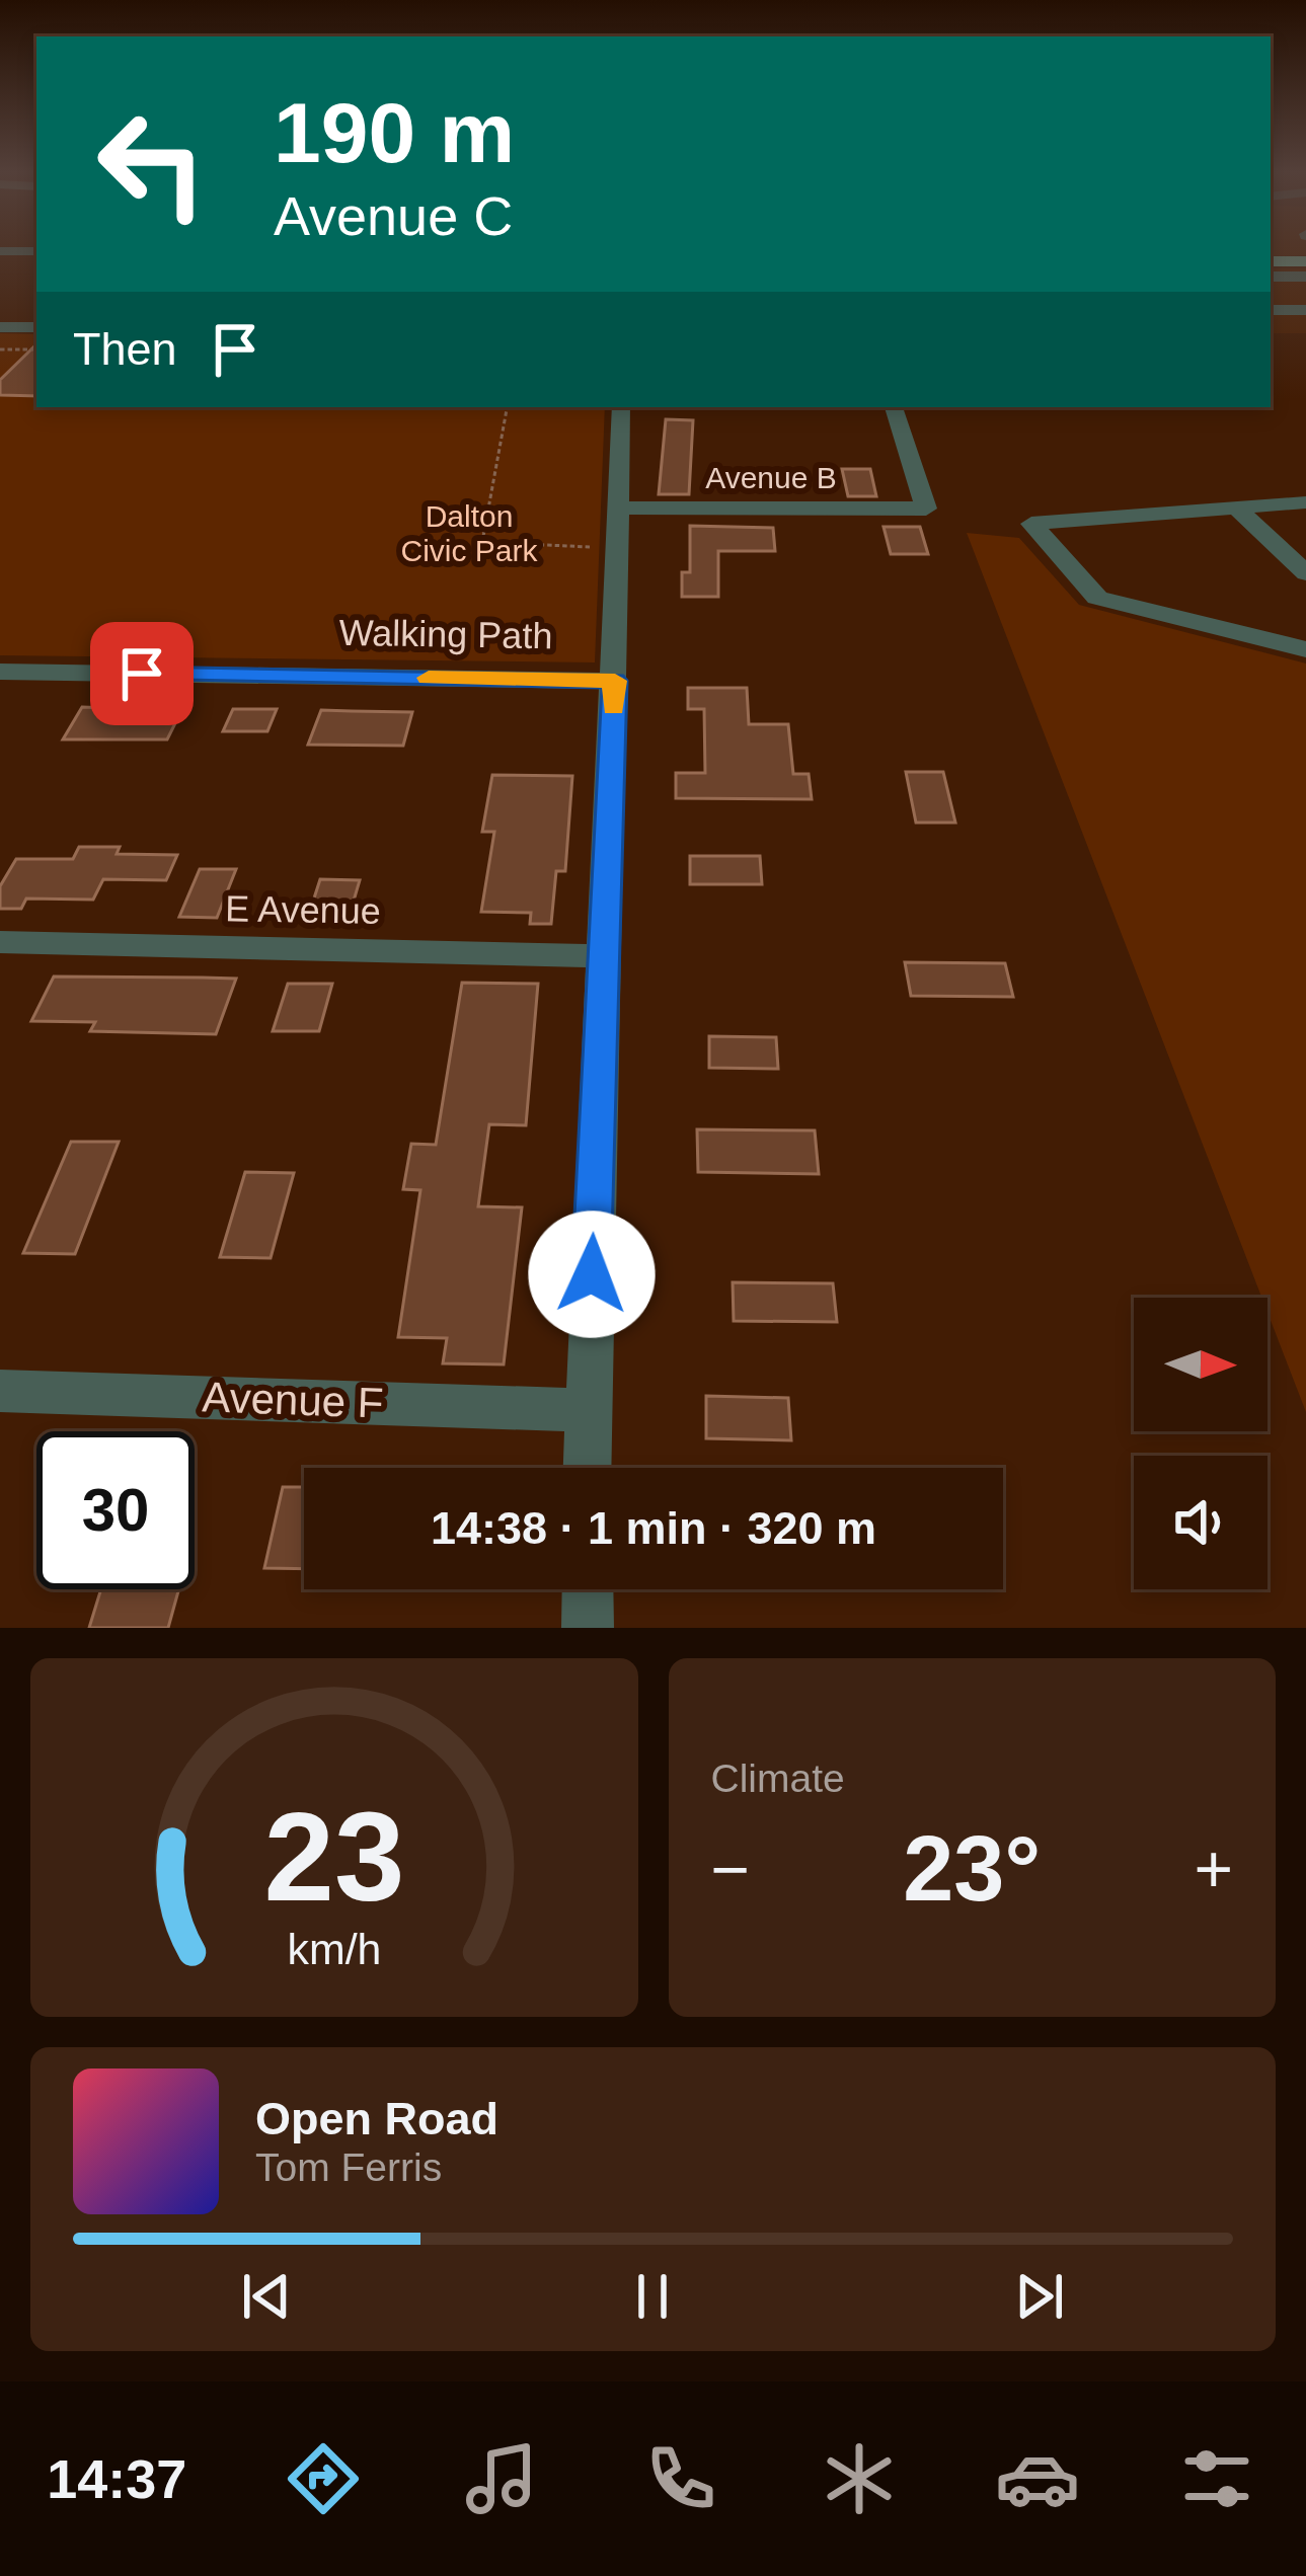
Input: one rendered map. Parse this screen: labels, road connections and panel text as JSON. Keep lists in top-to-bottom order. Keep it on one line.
{"streets":{"street":["Avenue B","E Avenue","Avenue F"]},"parks":["Dalton Civic Park"],"north":"right","page":{"turn":["190 m","Avenue C"],"then":"Then","limit":"30","trip":"14:38 · 1 min · 320 m","tile":"Climate","heat":["−","23°","+"],"song":["Open Road","Tom Ferris"],"tabs":"14:37","gauge":["23","km/h"]}}
